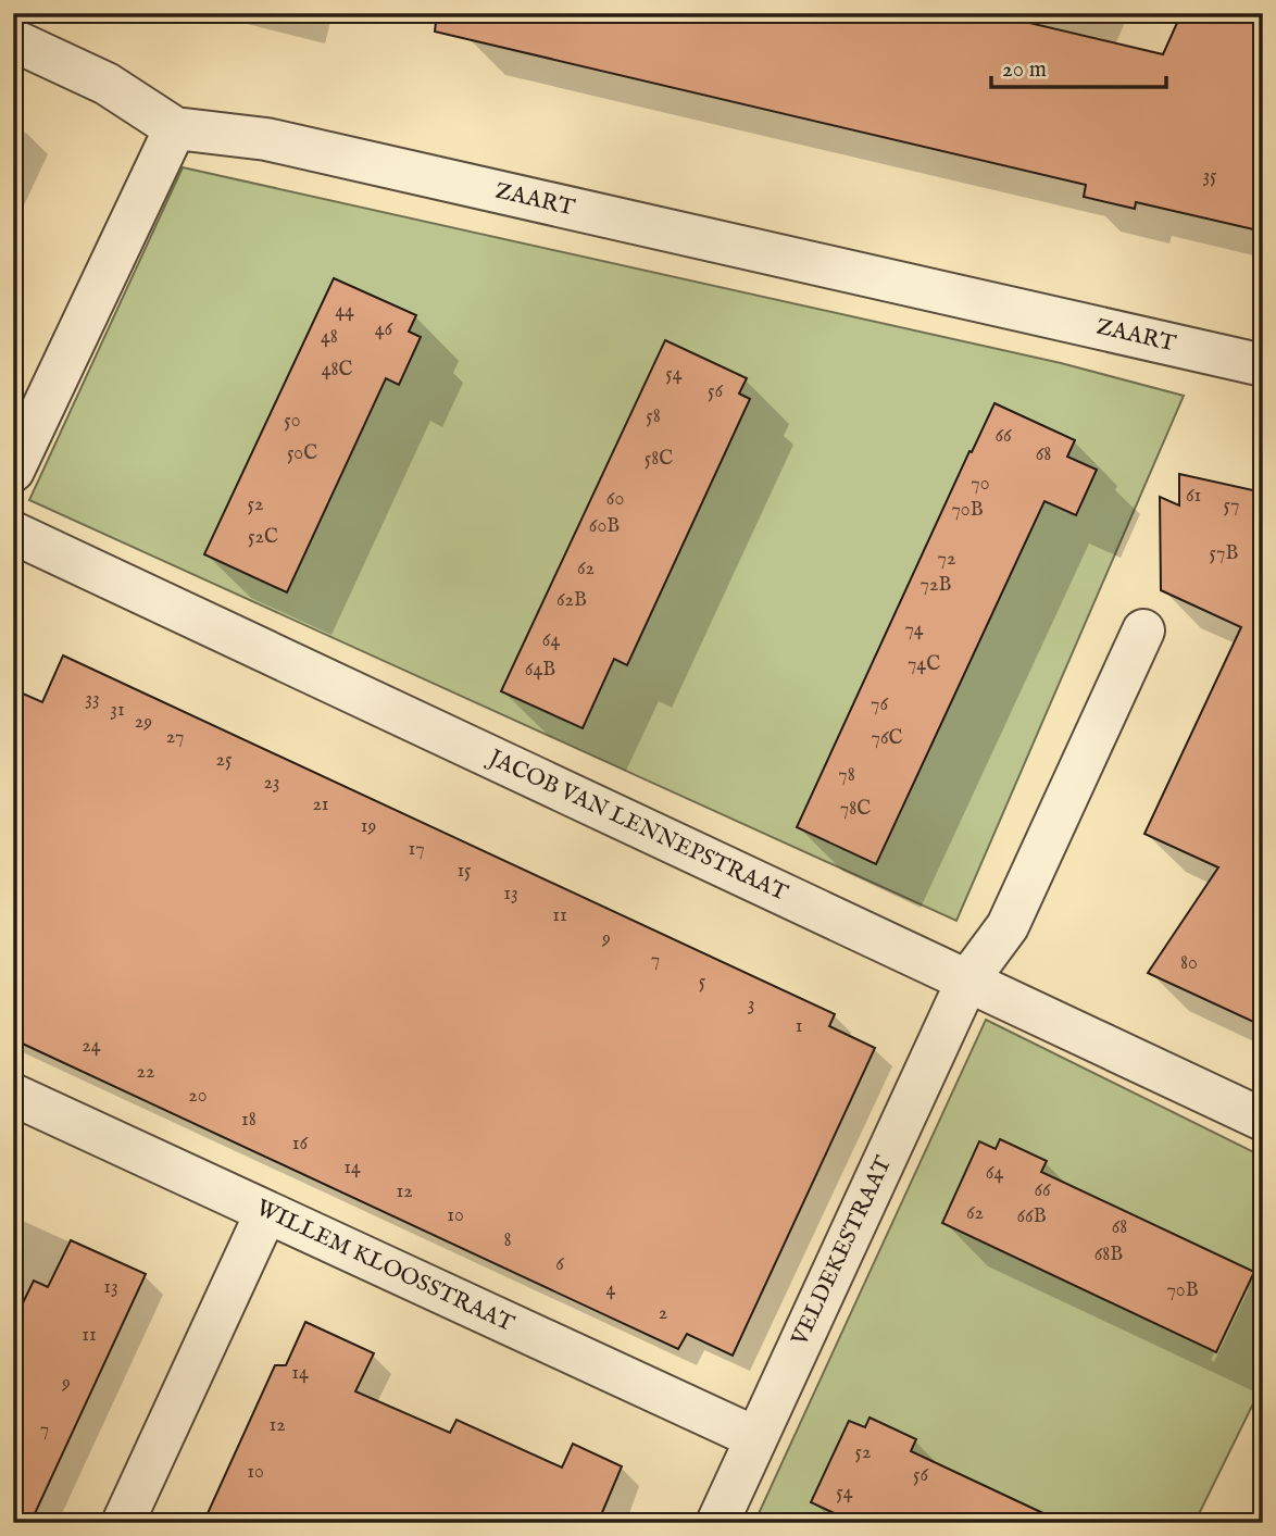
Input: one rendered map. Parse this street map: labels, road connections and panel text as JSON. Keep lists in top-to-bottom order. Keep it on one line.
{"streets":{"street":["ZAART","JACOB VAN LENNEPSTRAAT","VELDEKESTRAAT","WILLEM KLOOSSTRAAT"]},"crossings":[["JACOB VAN LENNEPSTRAAT","VELDEKESTRAAT"],["VELDEKESTRAAT","WILLEM KLOOSSTRAAT"]],"house_numbers":["35","44","46","48","48C","54","56","58","50","66","50C","68","58C","70","61","60","52","57","70B","60B","52C","57B","72","62","72B","62B","74","64","74C","64B","33","76","31","29","27","76C","25","78","23","21","78C","19","17","15","13","11","9","7","80","5","3","1","24","22","20","18","16","14","64","66","12","62","10","66B","68","8","68B","6","13","4","70B","2","11","14","9","12","7","52","10","56","54"],"scale_bar":"20 m"}
